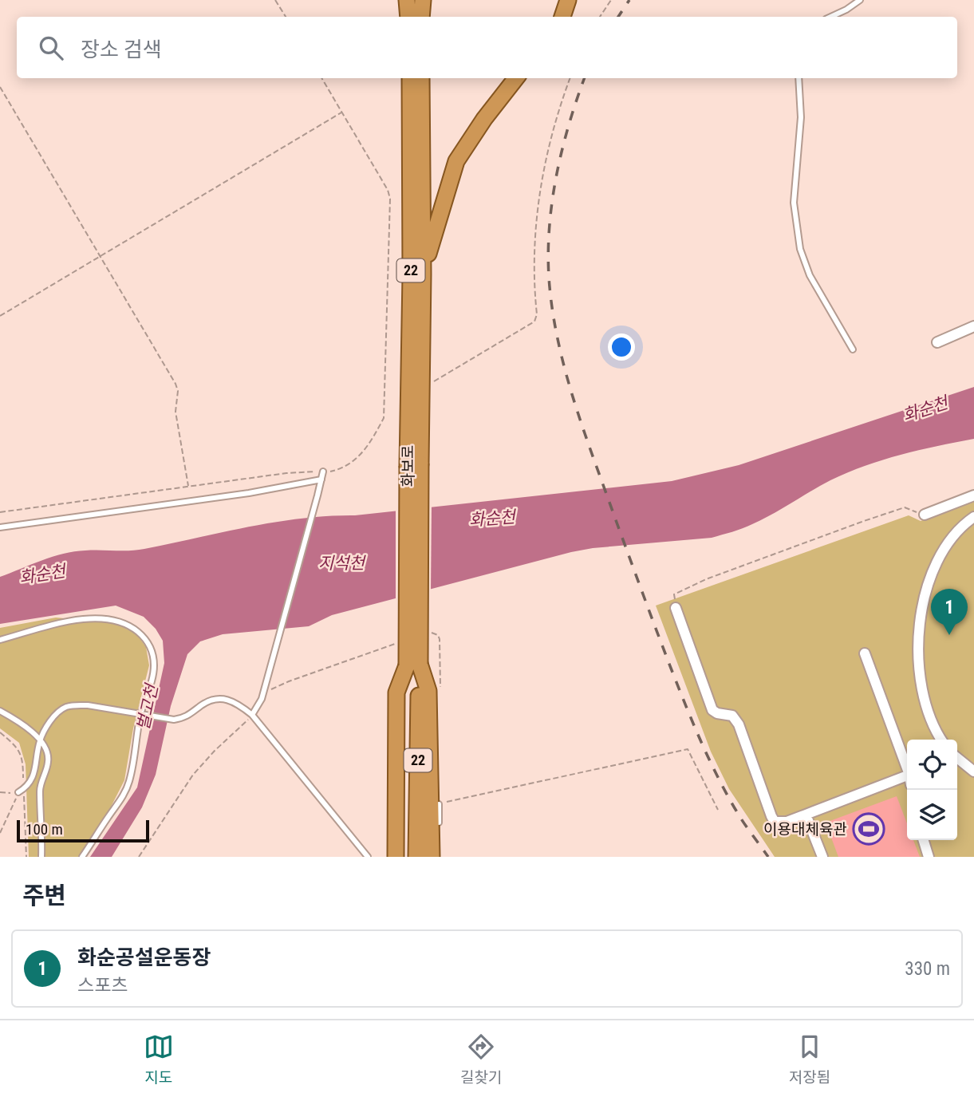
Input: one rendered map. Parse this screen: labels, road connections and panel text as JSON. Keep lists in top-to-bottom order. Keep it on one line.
{"streets":{"highway":["22","화보로"]},"crossings":[["22","화보로"]],"water":["화순천","지석천","벌고천"],"places":{"sports":["이용대체육관"]},"scale_bar":"100 m","page":{"search":"장소 검색","pins":"1","scale":"100 m","heading":"주변","list":[{"mark":"1","name":"화순공설운동장","note":"스포츠","value":"330 m"}],"nav":["지도","길찾기","저장됨"]}}
